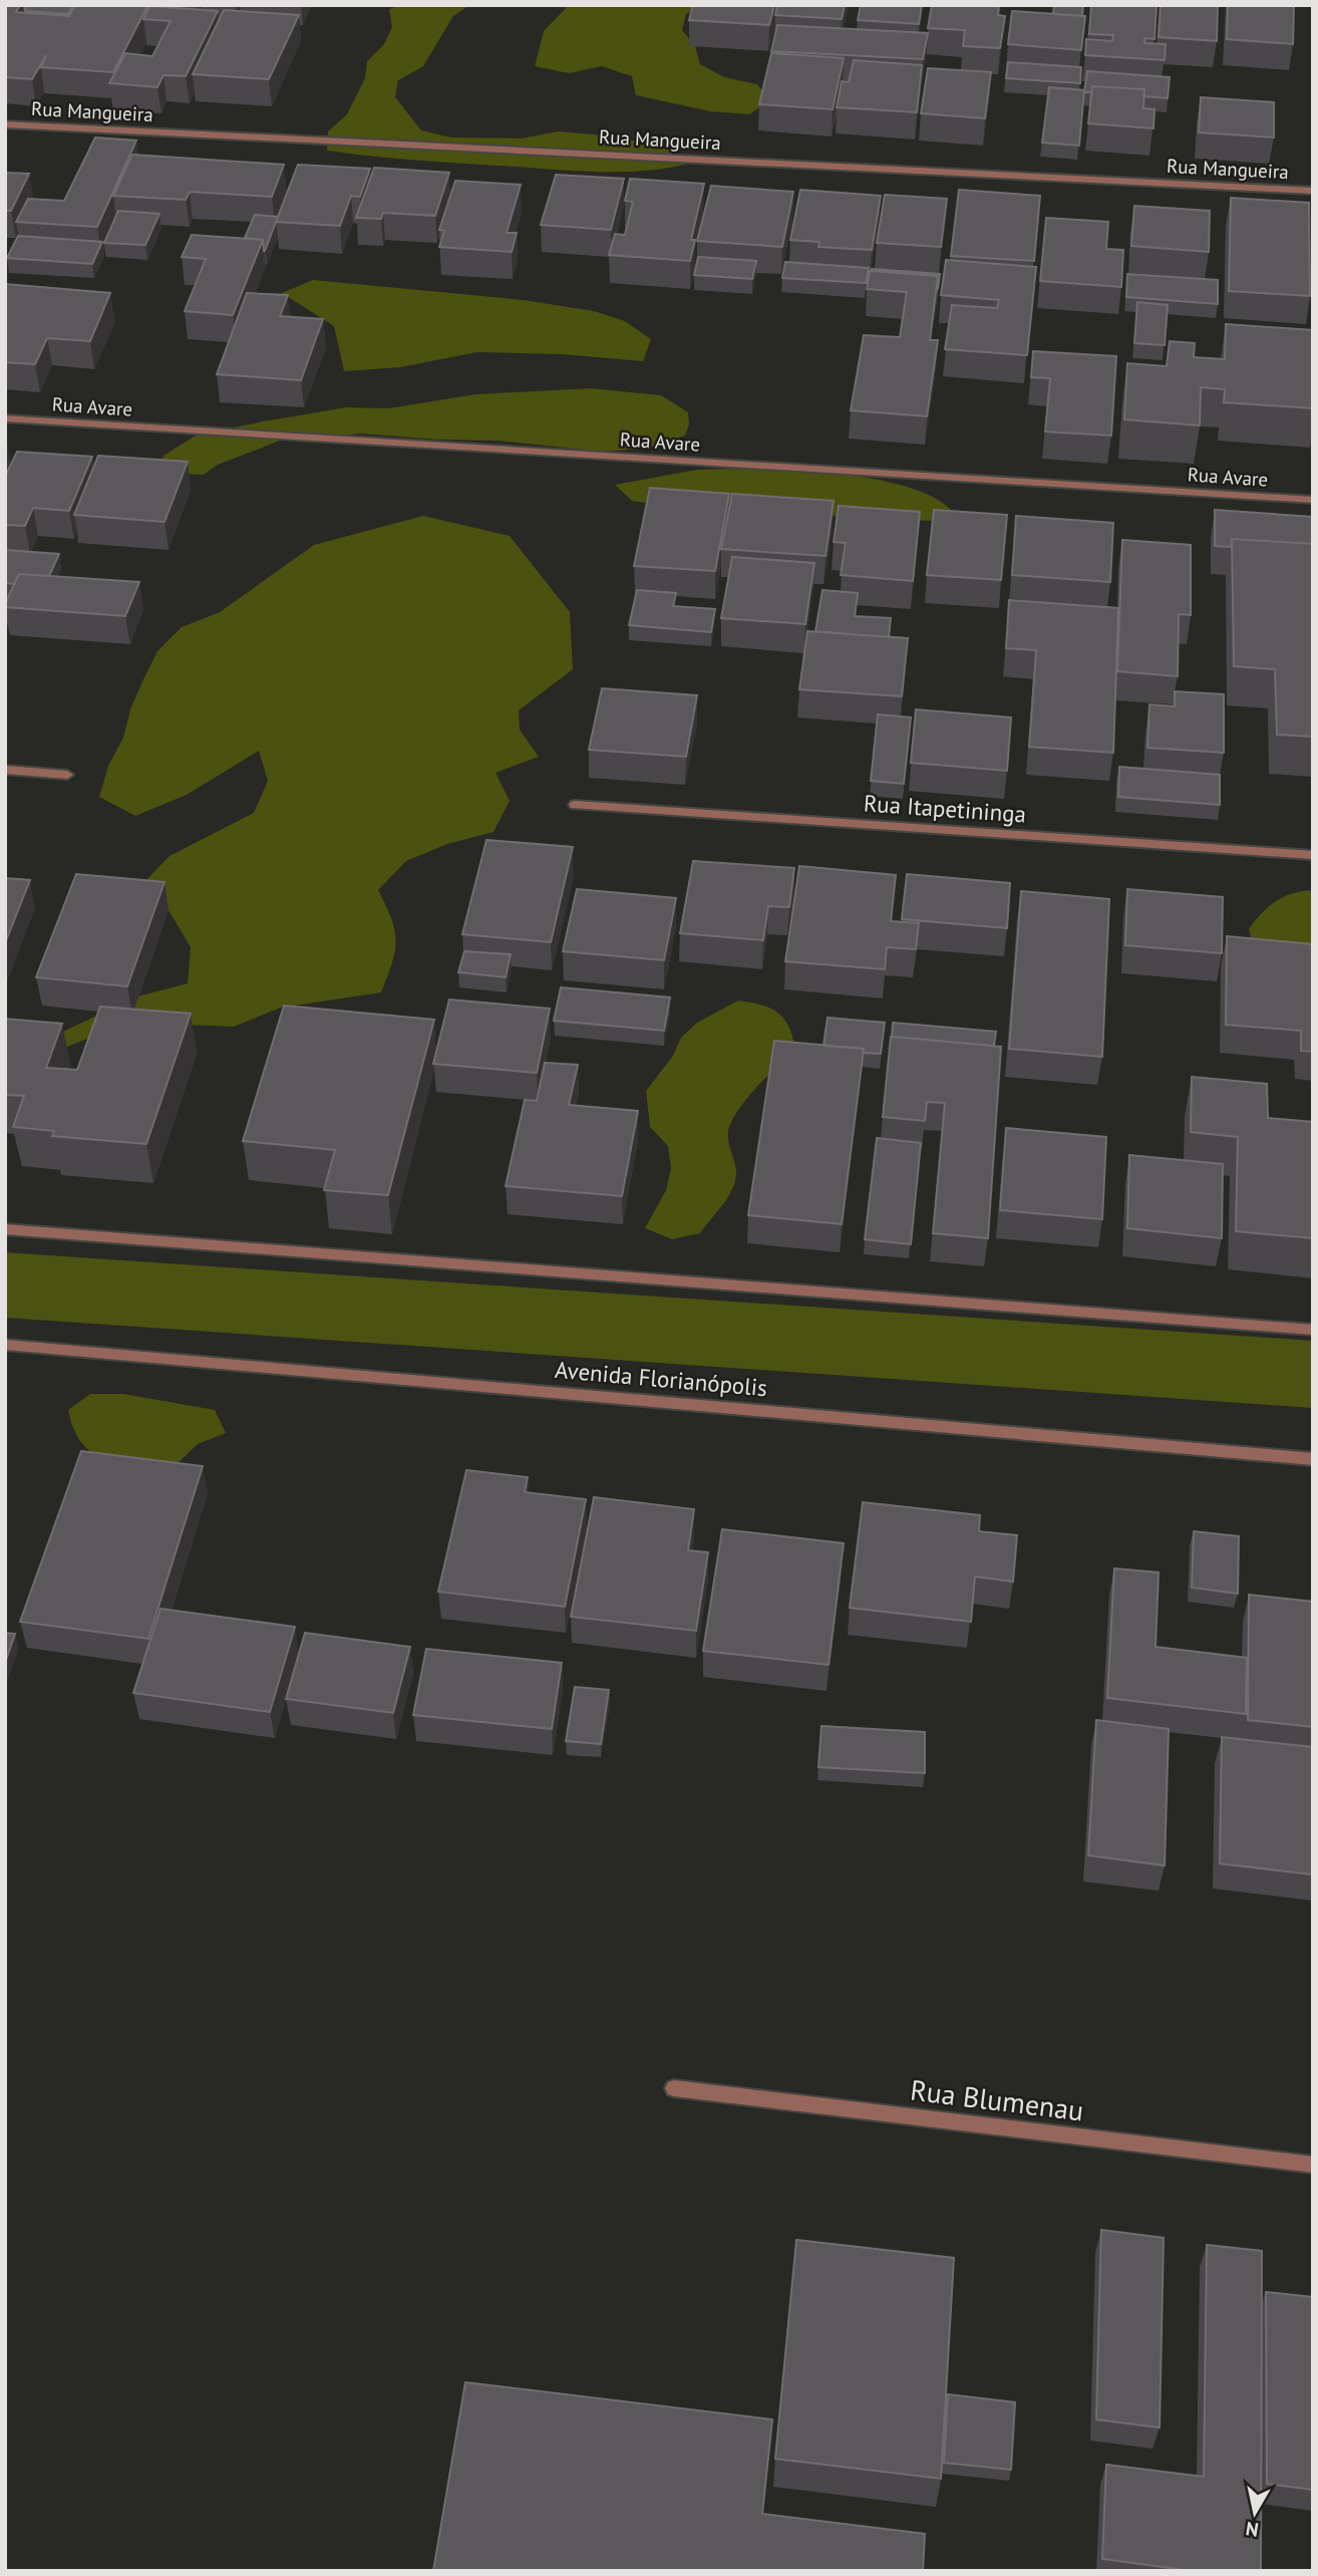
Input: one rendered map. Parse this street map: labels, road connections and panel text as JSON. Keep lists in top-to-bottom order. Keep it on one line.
{"streets":{"street":["Rua Mangueira","Rua Avare","Rua Itapetininga","Avenida Florianópolis","Rua Blumenau"]},"north":"bottom"}
